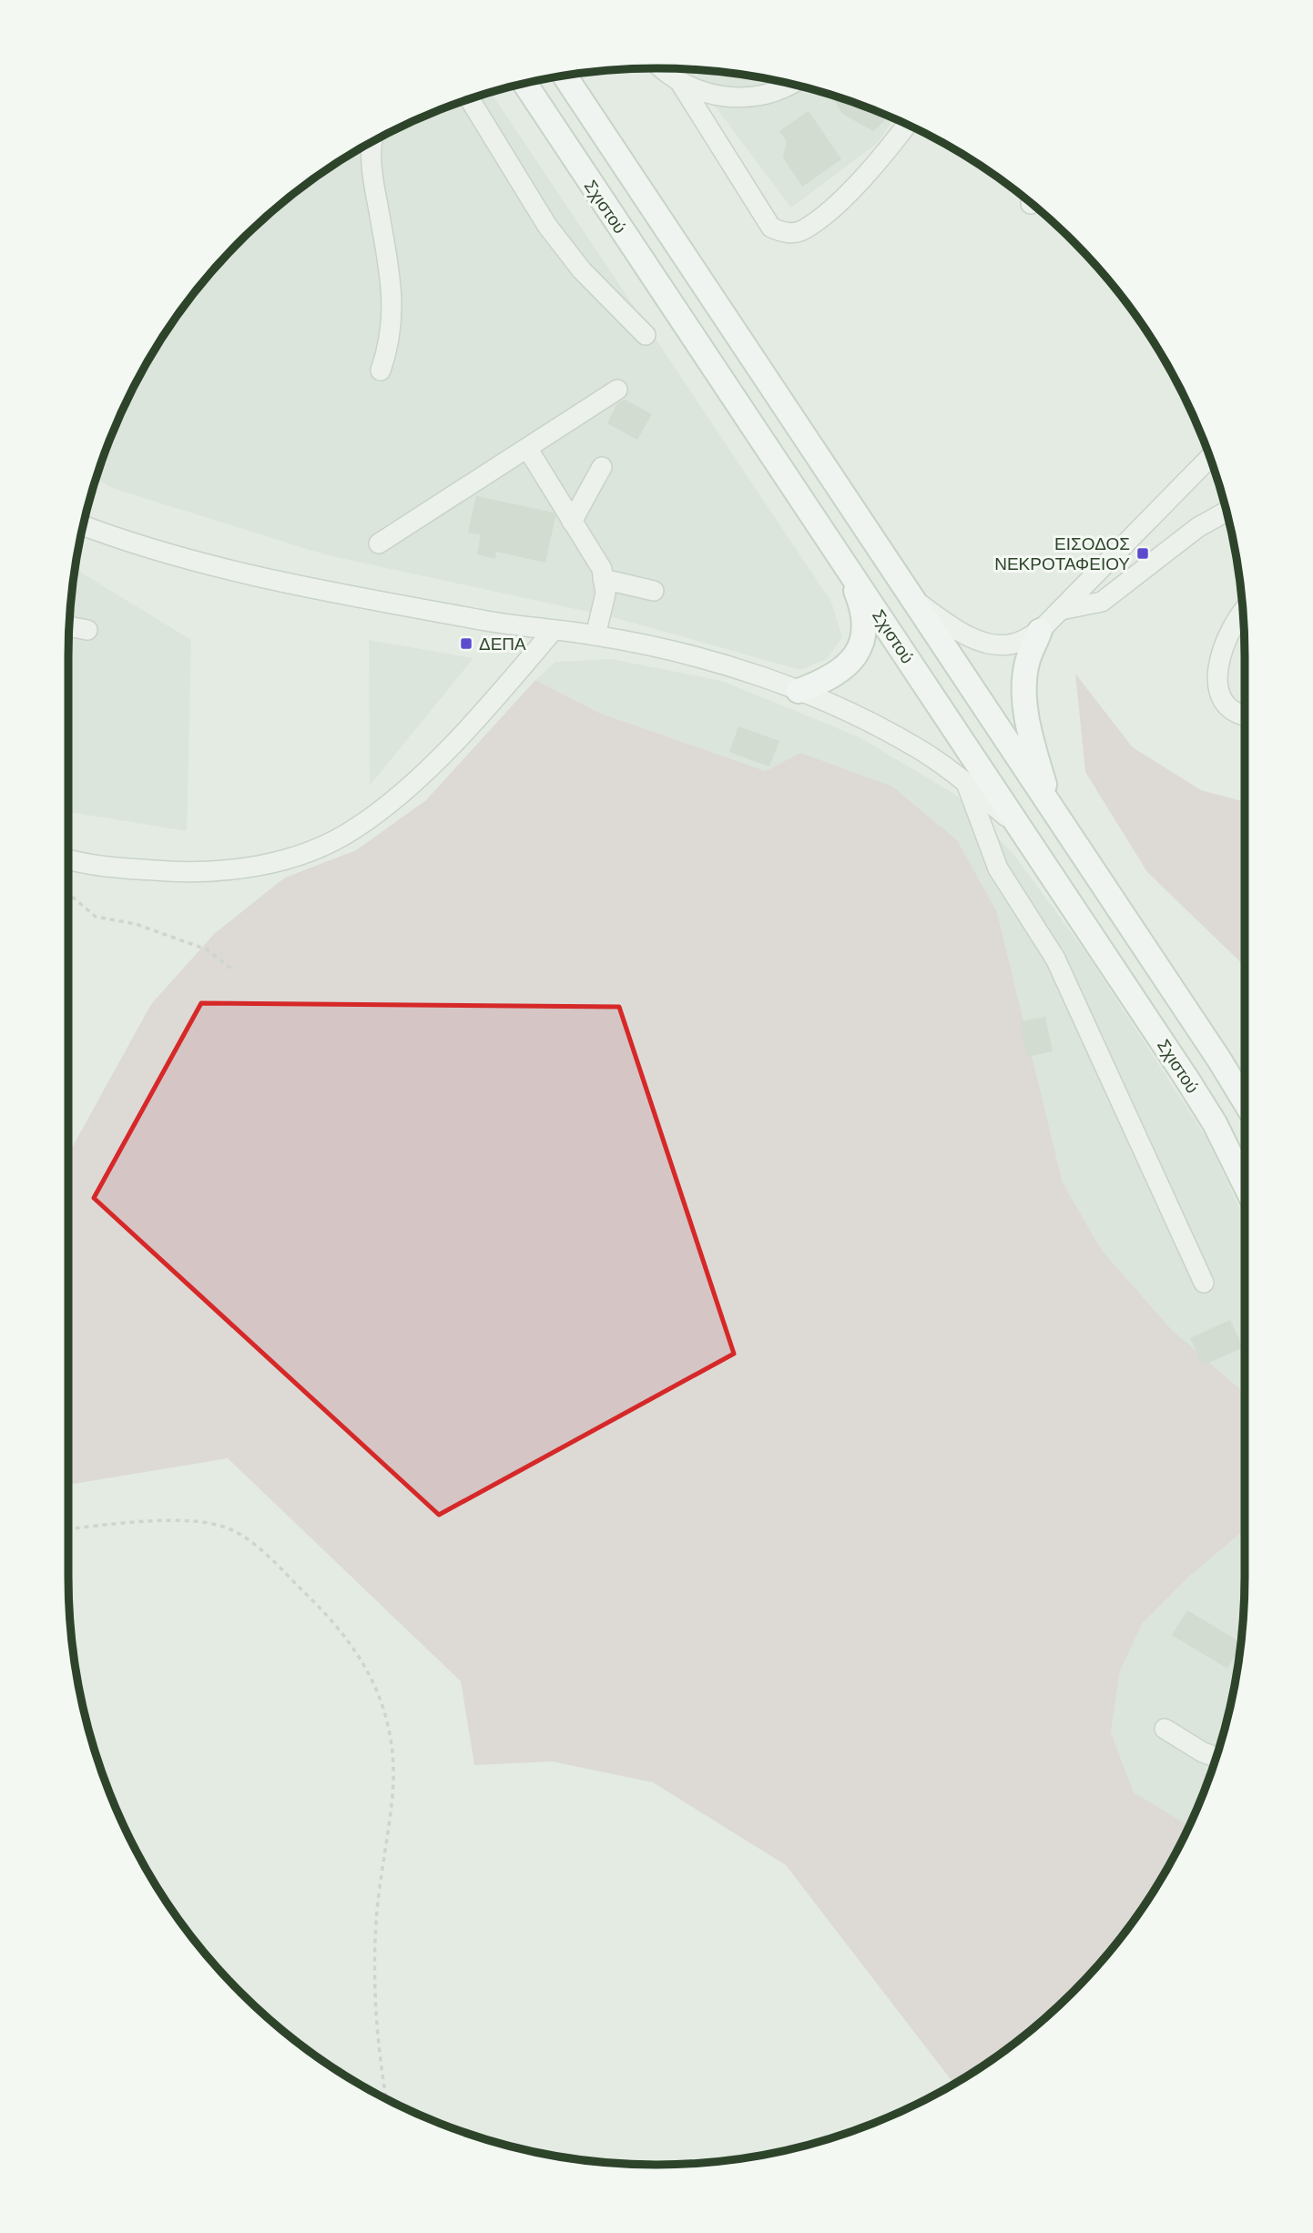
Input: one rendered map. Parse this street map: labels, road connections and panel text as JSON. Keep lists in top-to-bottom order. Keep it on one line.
{"streets":{"main road":["Σχιστού"]},"places":{"transit":["ΕΙΣΟΔΟΣ ΝΕΚΡΟΤΑΦΕΙΟΥ","ΔΕΠΑ"]}}
